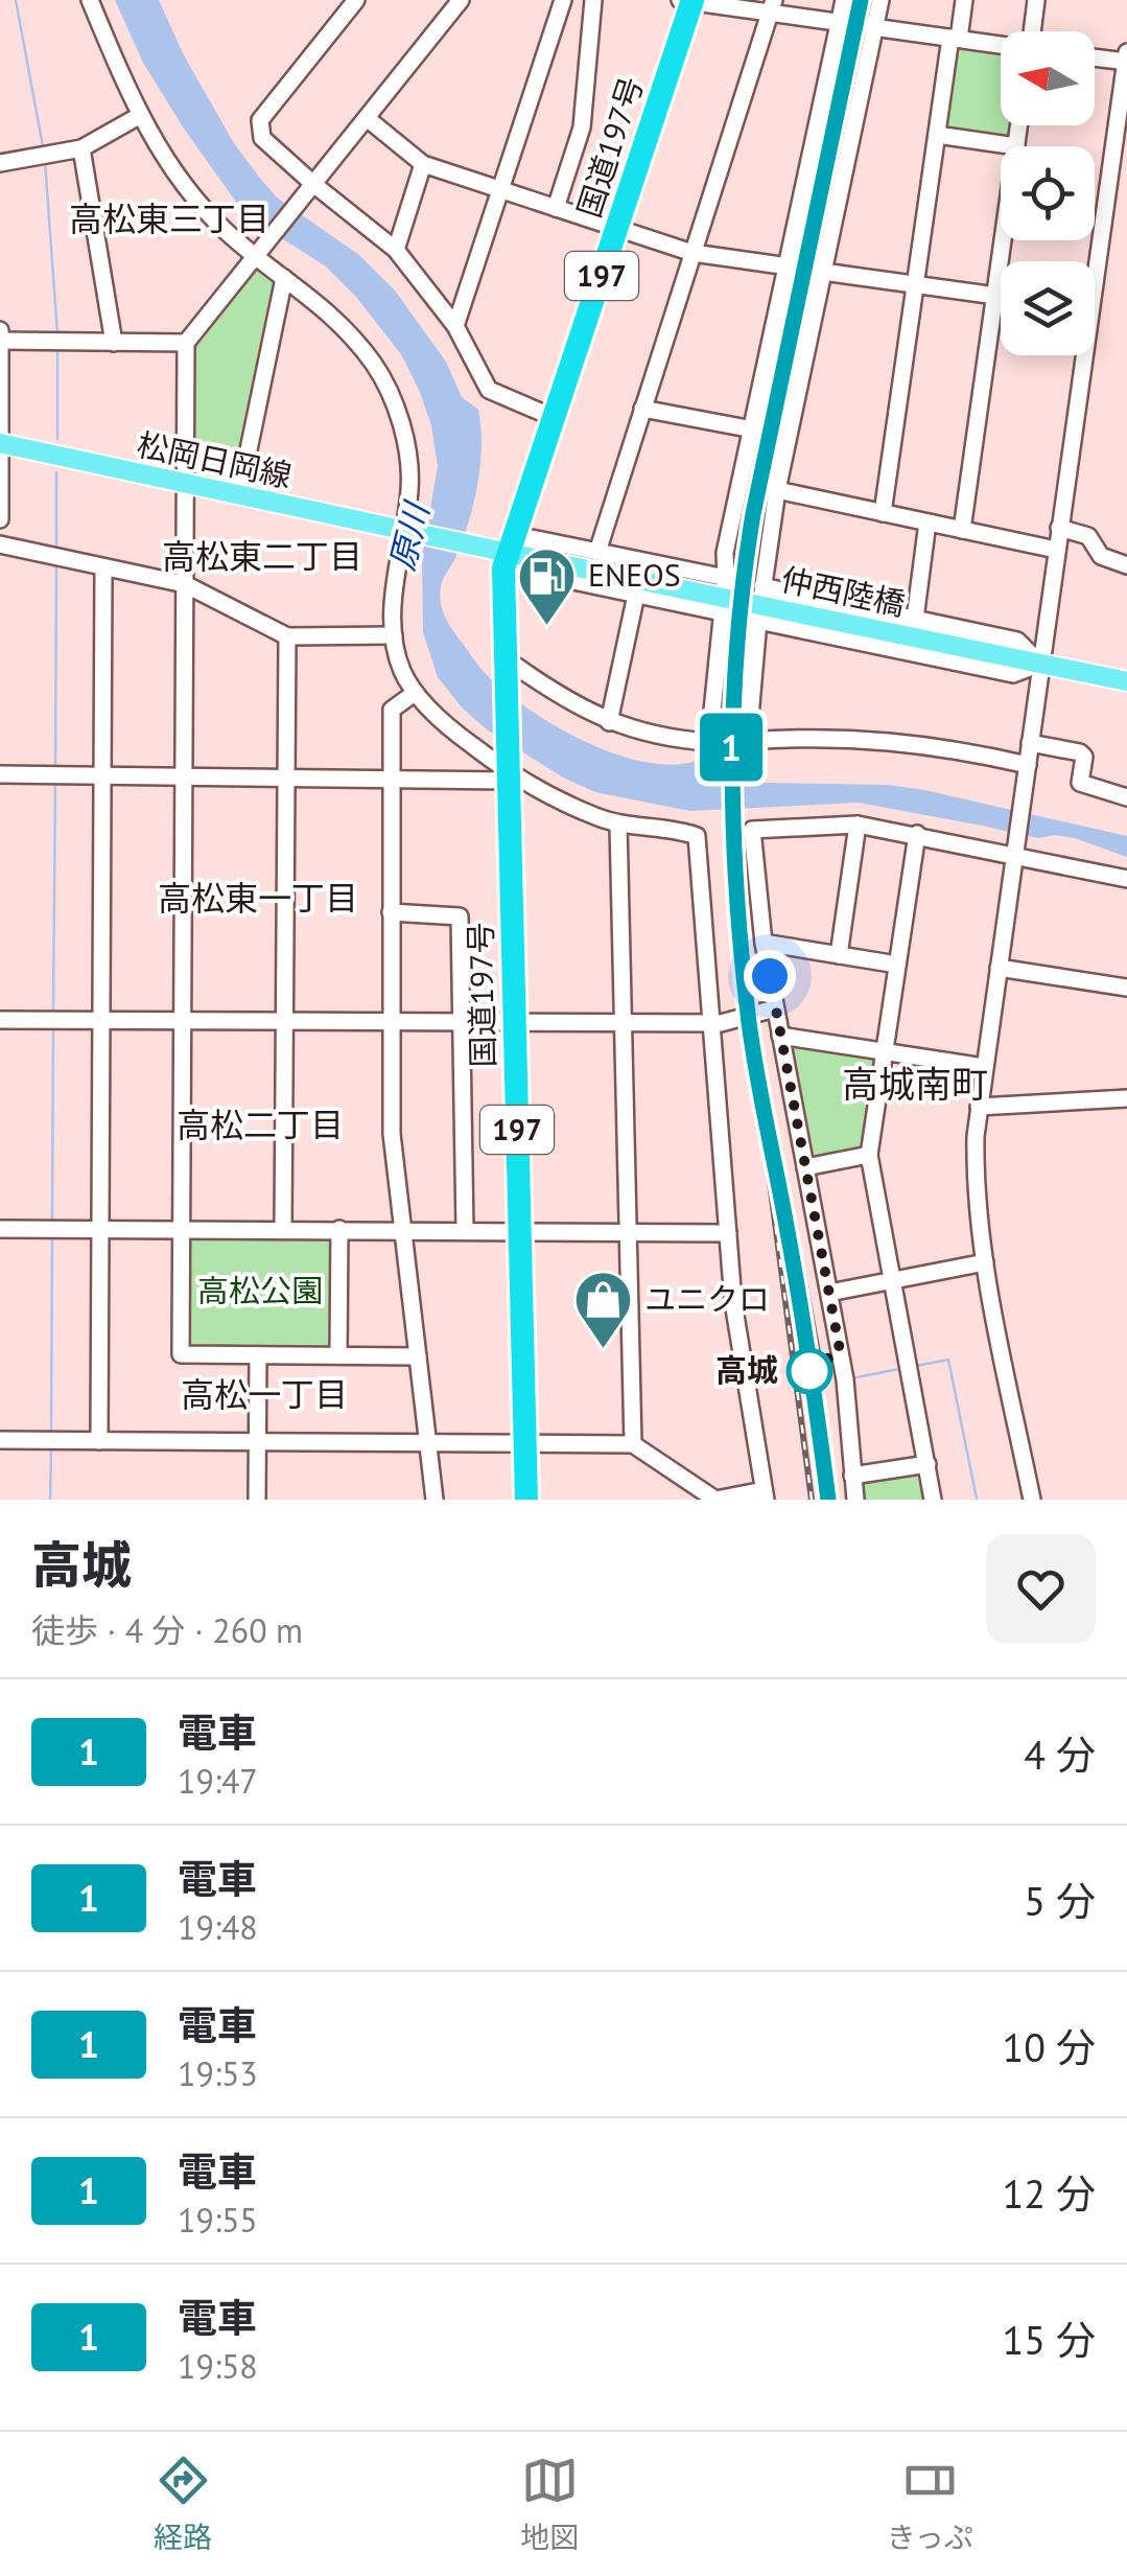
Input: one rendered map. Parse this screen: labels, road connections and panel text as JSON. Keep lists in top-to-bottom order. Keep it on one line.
{"streets":{"highway":["国道197号","197"],"main road":["松岡日岡線","仲西陸橋"]},"crossings":[["国道197号","松岡日岡線"],["国道197号","仲西陸橋"],["松岡日岡線","仲西陸橋"]],"districts":["高松東三丁目","高松東二丁目","高松東一丁目","高城南町","高松二丁目","高松一丁目"],"water":["原川"],"parks":["高松公園"],"places":{"fuel station":["ENEOS"],"shop":["ユニクロ"],"other":["高城"]},"north":"left","page":{"on_map":"1","heading":["高城","徒歩 · 4 分 · 260 m"],"list":[{"mark":"1","name":"電車","note":"19:47","value":"4 分"},{"mark":"1","name":"電車","note":"19:48","value":"5 分"},{"mark":"1","name":"電車","note":"19:53","value":"10 分"},{"mark":"1","name":"電車","note":"19:55","value":"12 分"},{"mark":"1","name":"電車","note":"19:58","value":"15 分"}],"tabs":["経路","地図","きっぷ"]}}
